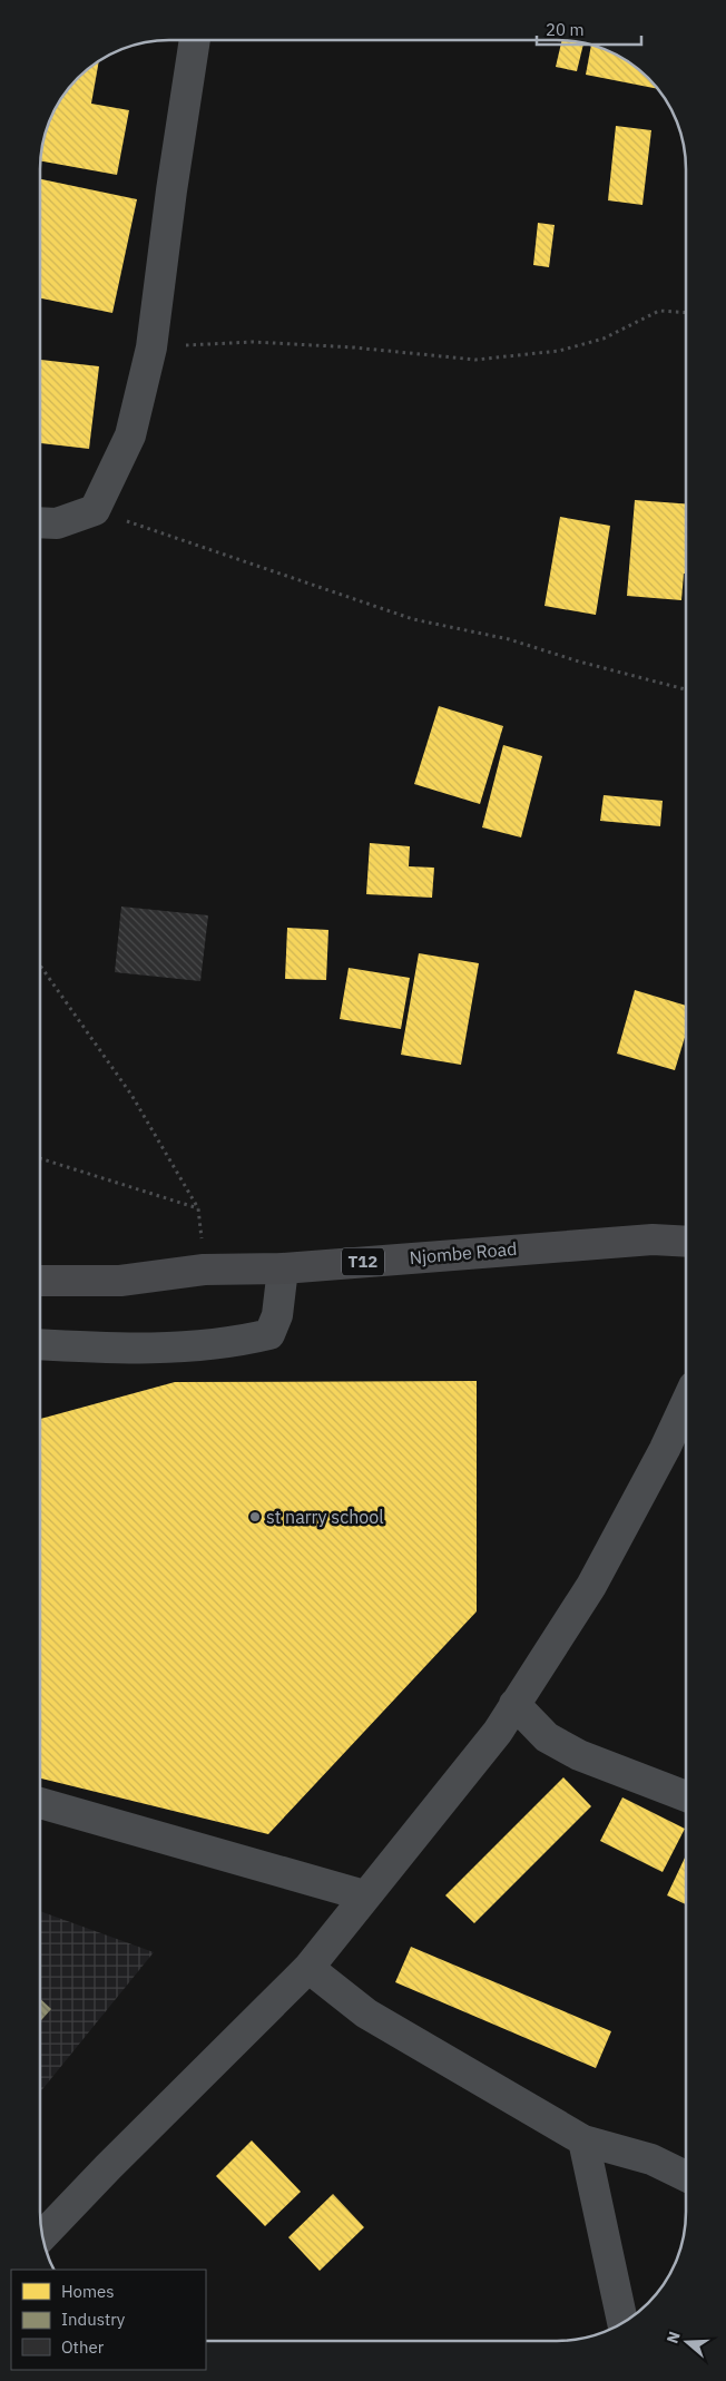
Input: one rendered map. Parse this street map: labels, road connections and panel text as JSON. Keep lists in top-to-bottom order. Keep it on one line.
{"streets":{"highway":["Njombe Road","T12"]},"places":["st narry school"],"legend":["Homes","Industry","Other"],"scale_bar":"20 m","north":"left"}
